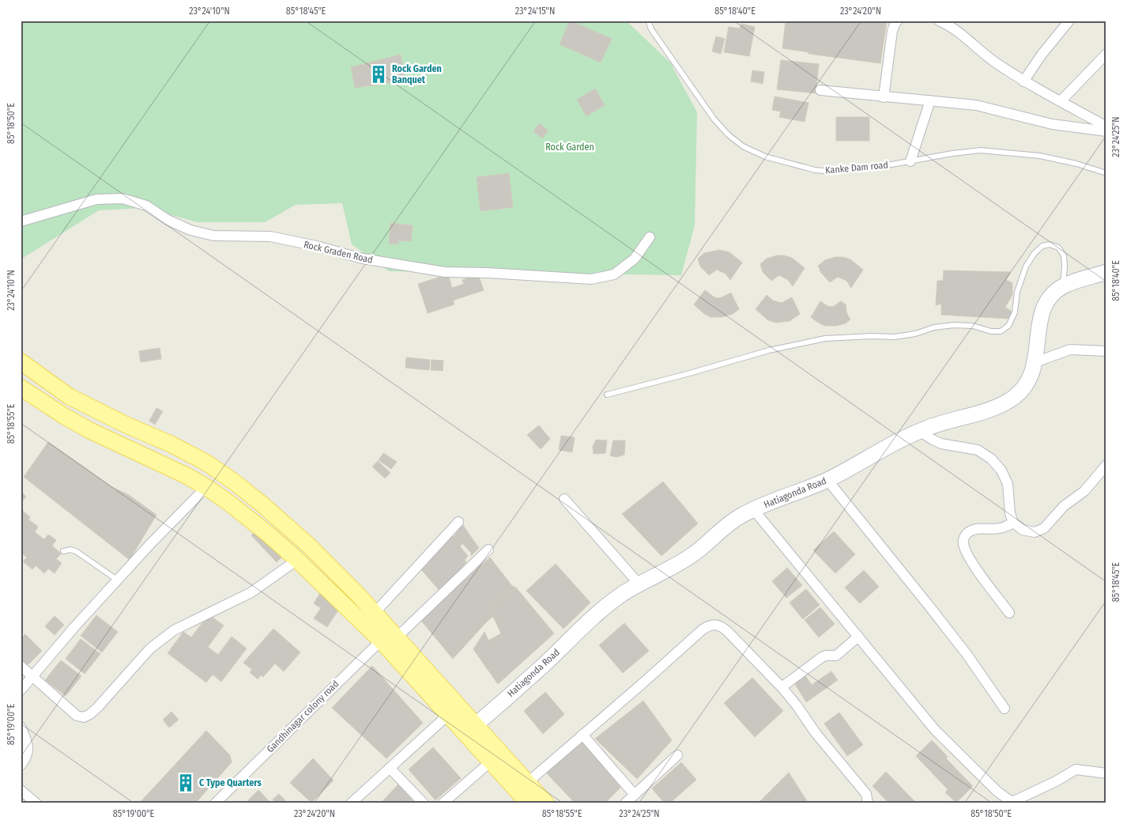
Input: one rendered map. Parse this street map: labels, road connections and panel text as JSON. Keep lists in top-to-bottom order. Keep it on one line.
{"streets":{"street":["Rock Graden Road","Hatiagonda Road","Gandhinagar colony road"],"lane":["Kanke Dam road"]},"parks":["Rock Garden"],"places":{"building":["Rock Garden Banquet","C Type Quarters"]},"coordinates":["23°24'10\"N","85°18'45\"E","23°24'15\"N","85°18'40\"E","23°24'20\"N","85°18'50\"E","23°24'25\"N","85°18'55\"E","85°19'00\"E"]}
